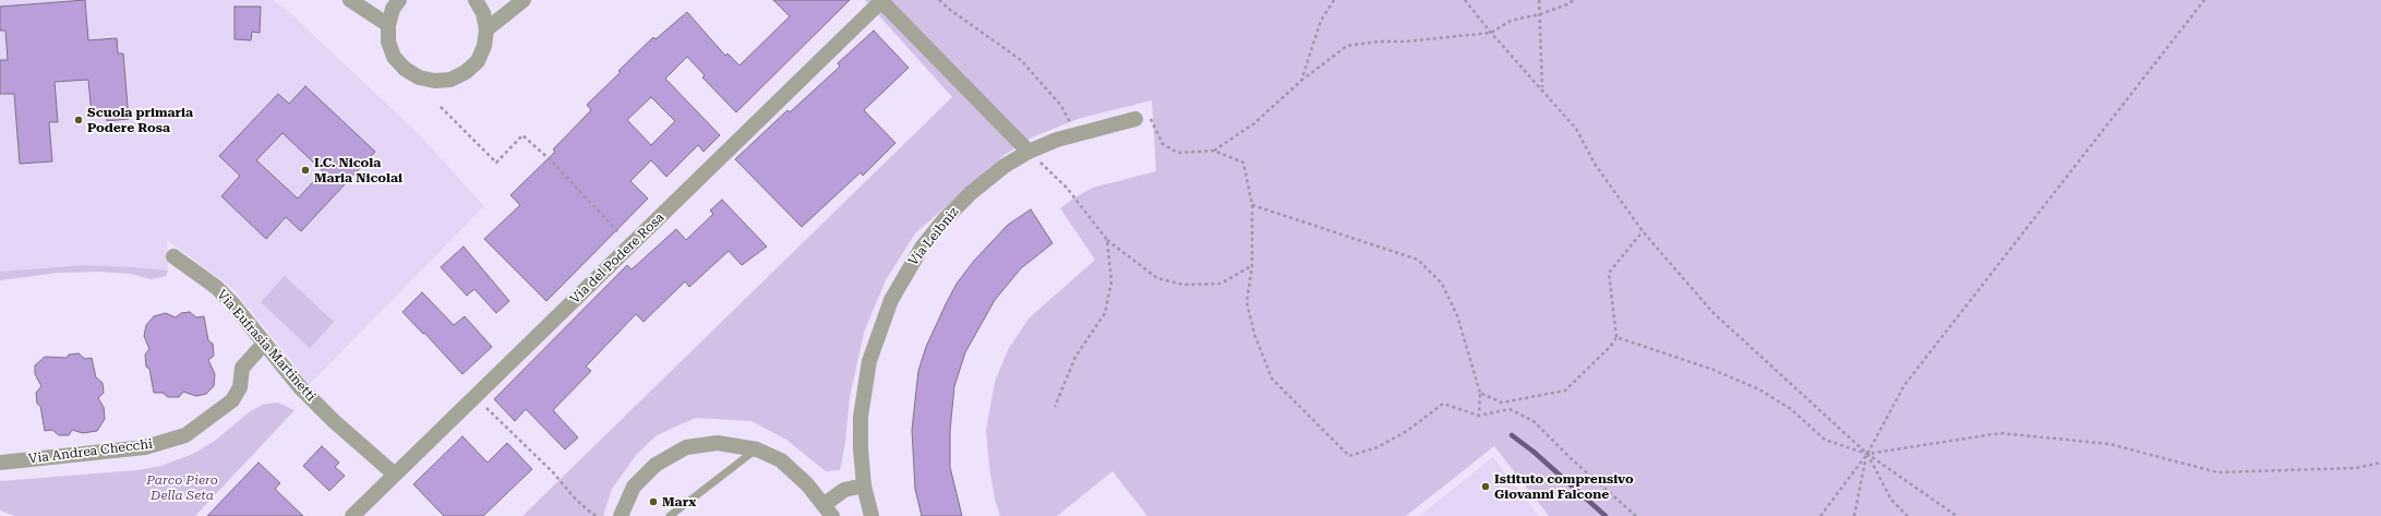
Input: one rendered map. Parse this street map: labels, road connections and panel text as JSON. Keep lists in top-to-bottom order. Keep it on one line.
{"streets":{"street":["Via Leibniz","Via del Podere Rosa","Via Eufrasia Martinetti","Via Andrea Checchi"]},"crossings":[["Via del Podere Rosa","Via Eufrasia Martinetti"],["Via Eufrasia Martinetti","Via Andrea Checchi"]],"parks":["Parco Piero Della Seta"],"places":["Scuola primaria Podere Rosa","I.C. Nicola Maria Nicolai","Istituto comprensivo Giovanni Falcone","Marx"]}
